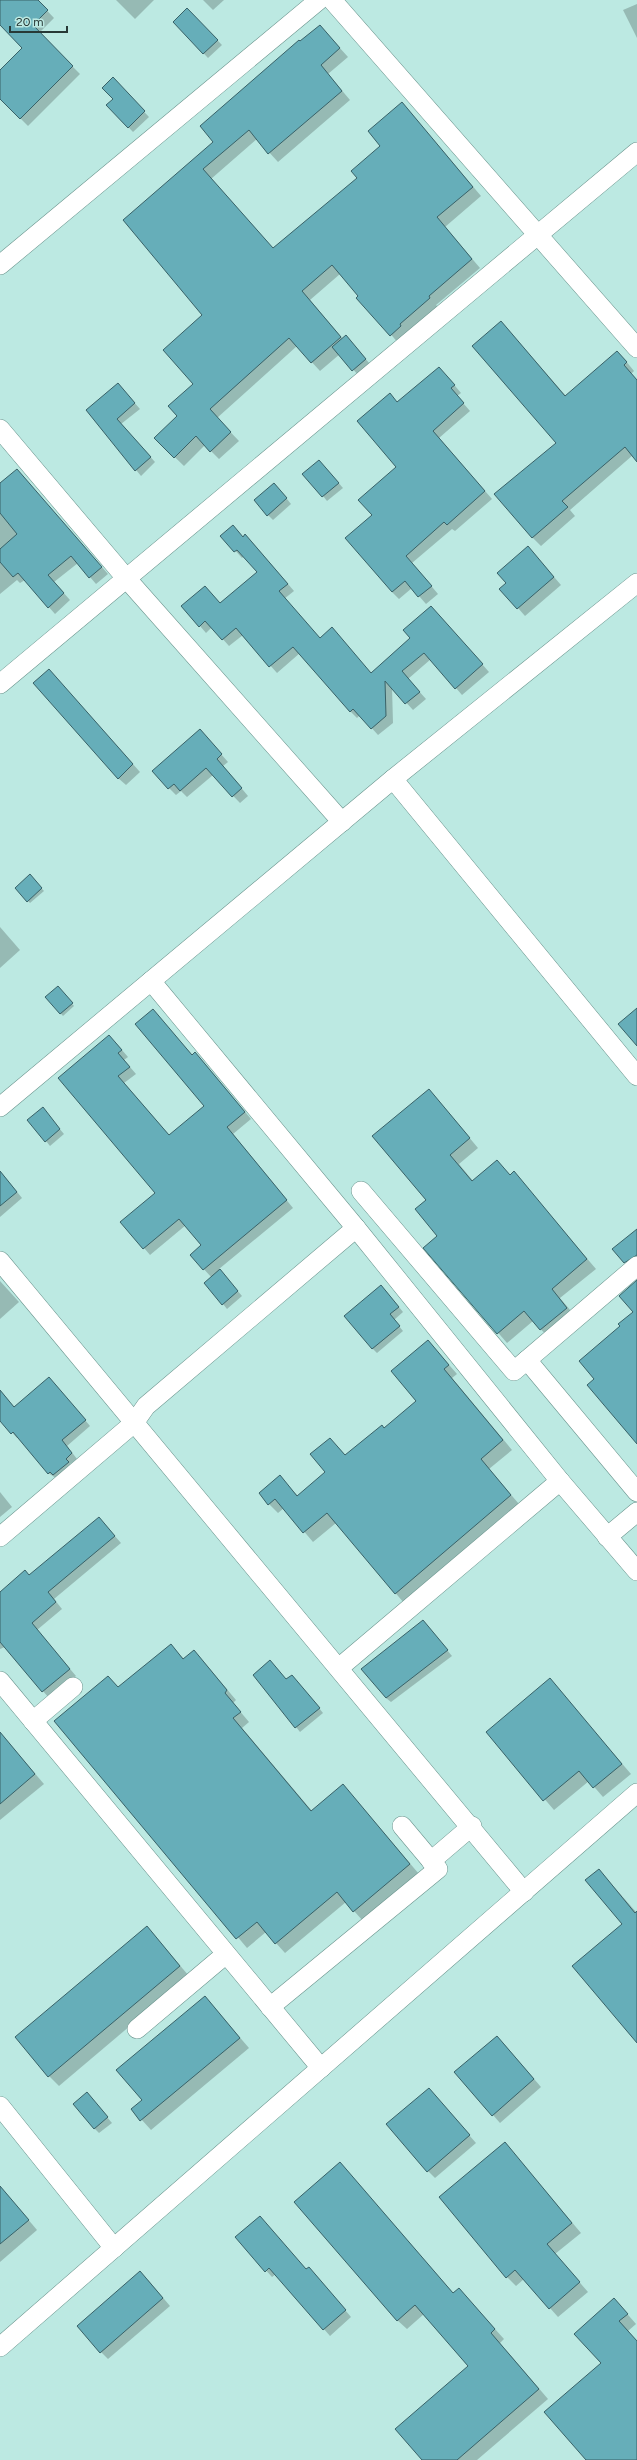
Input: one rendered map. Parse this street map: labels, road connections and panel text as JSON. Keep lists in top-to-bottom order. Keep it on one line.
{"scale_bar":"20 m"}
